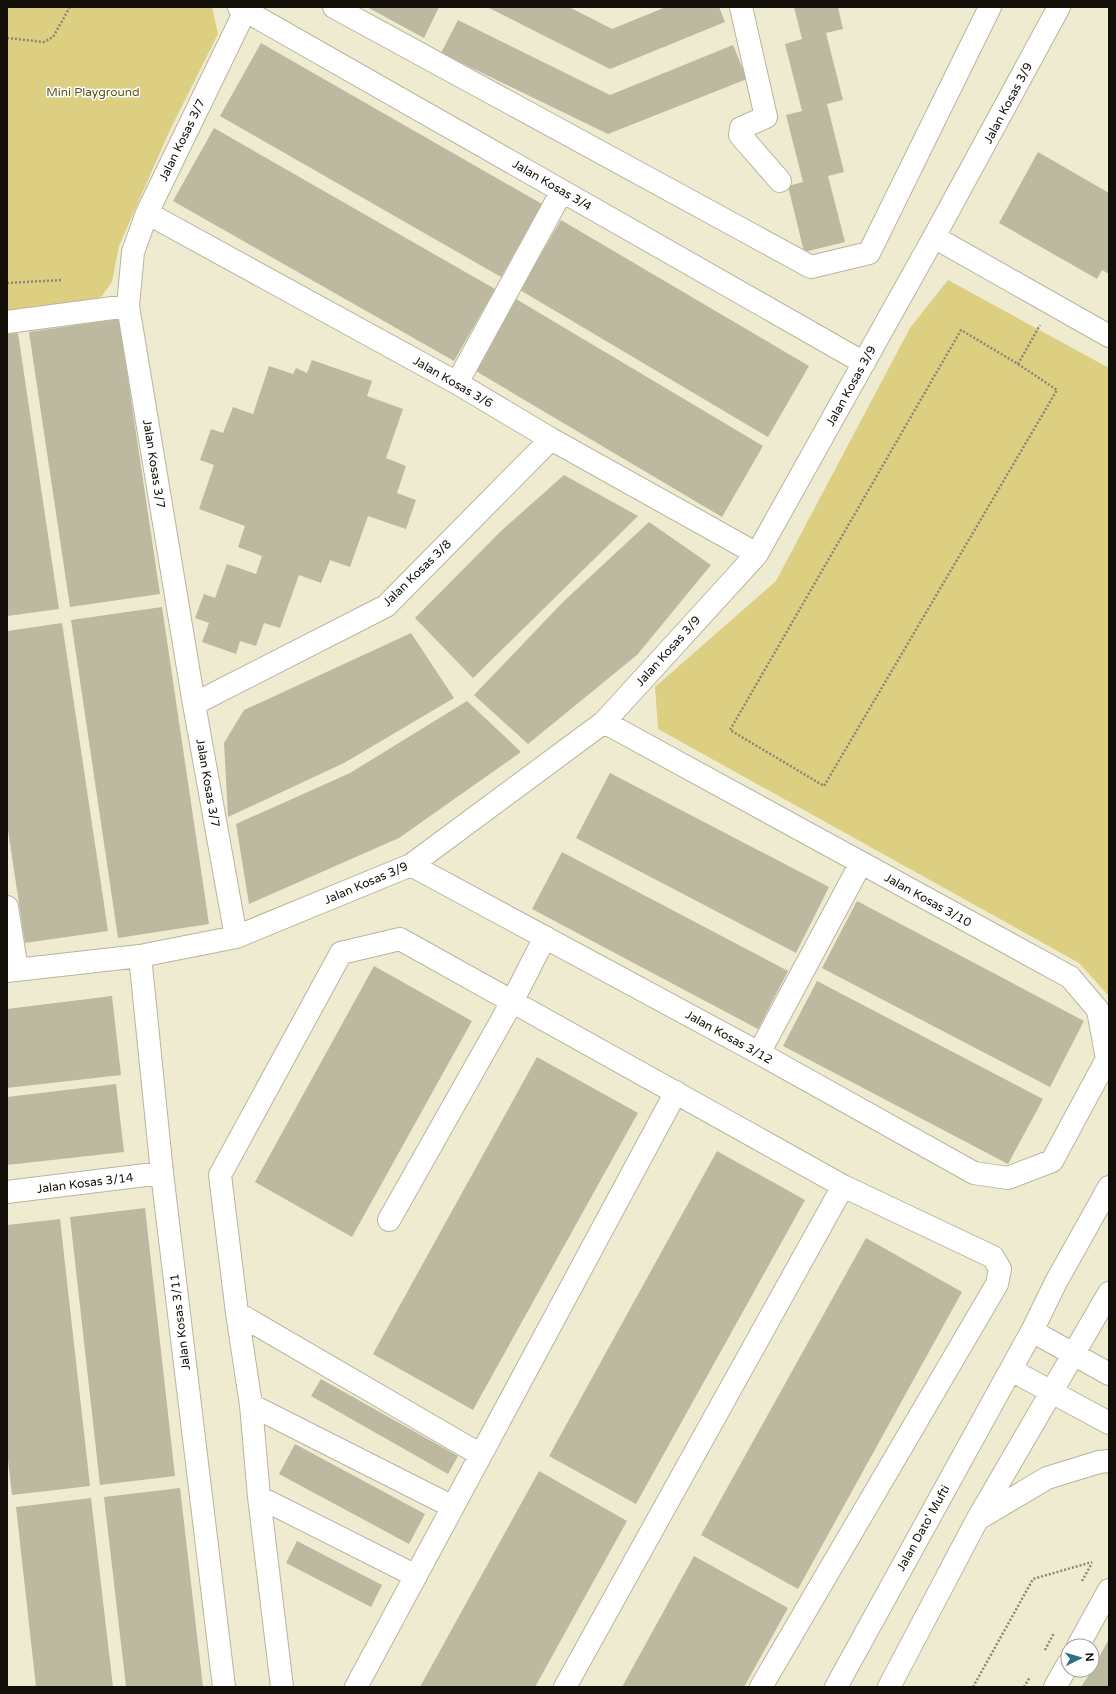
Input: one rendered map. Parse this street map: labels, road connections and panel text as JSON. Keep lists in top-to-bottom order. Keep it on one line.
{"streets":{"street":["Jalan Kosas 3/9","Jalan Kosas 3/7","Jalan Kosas 3/4","Jalan Kosas 3/6","Jalan Kosas 3/8","Jalan Kosas 3/10","Jalan Kosas 3/12","Jalan Kosas 3/14","Jalan Kosas 3/11","Jalan Dato' Mufti"]},"crossings":[["Jalan Kosas 3/9","Jalan Kosas 3/7"],["Jalan Kosas 3/9","Jalan Kosas 3/4"],["Jalan Kosas 3/9","Jalan Kosas 3/6"],["Jalan Kosas 3/9","Jalan Kosas 3/10"],["Jalan Kosas 3/9","Jalan Kosas 3/12"],["Jalan Kosas 3/9","Jalan Kosas 3/11"],["Jalan Kosas 3/7","Jalan Kosas 3/4"],["Jalan Kosas 3/7","Jalan Kosas 3/6"],["Jalan Kosas 3/7","Jalan Kosas 3/8"],["Jalan Kosas 3/6","Jalan Kosas 3/8"],["Jalan Kosas 3/10","Jalan Kosas 3/12"],["Jalan Kosas 3/14","Jalan Kosas 3/11"]],"parks":["Mini Playground"],"north":"right"}
